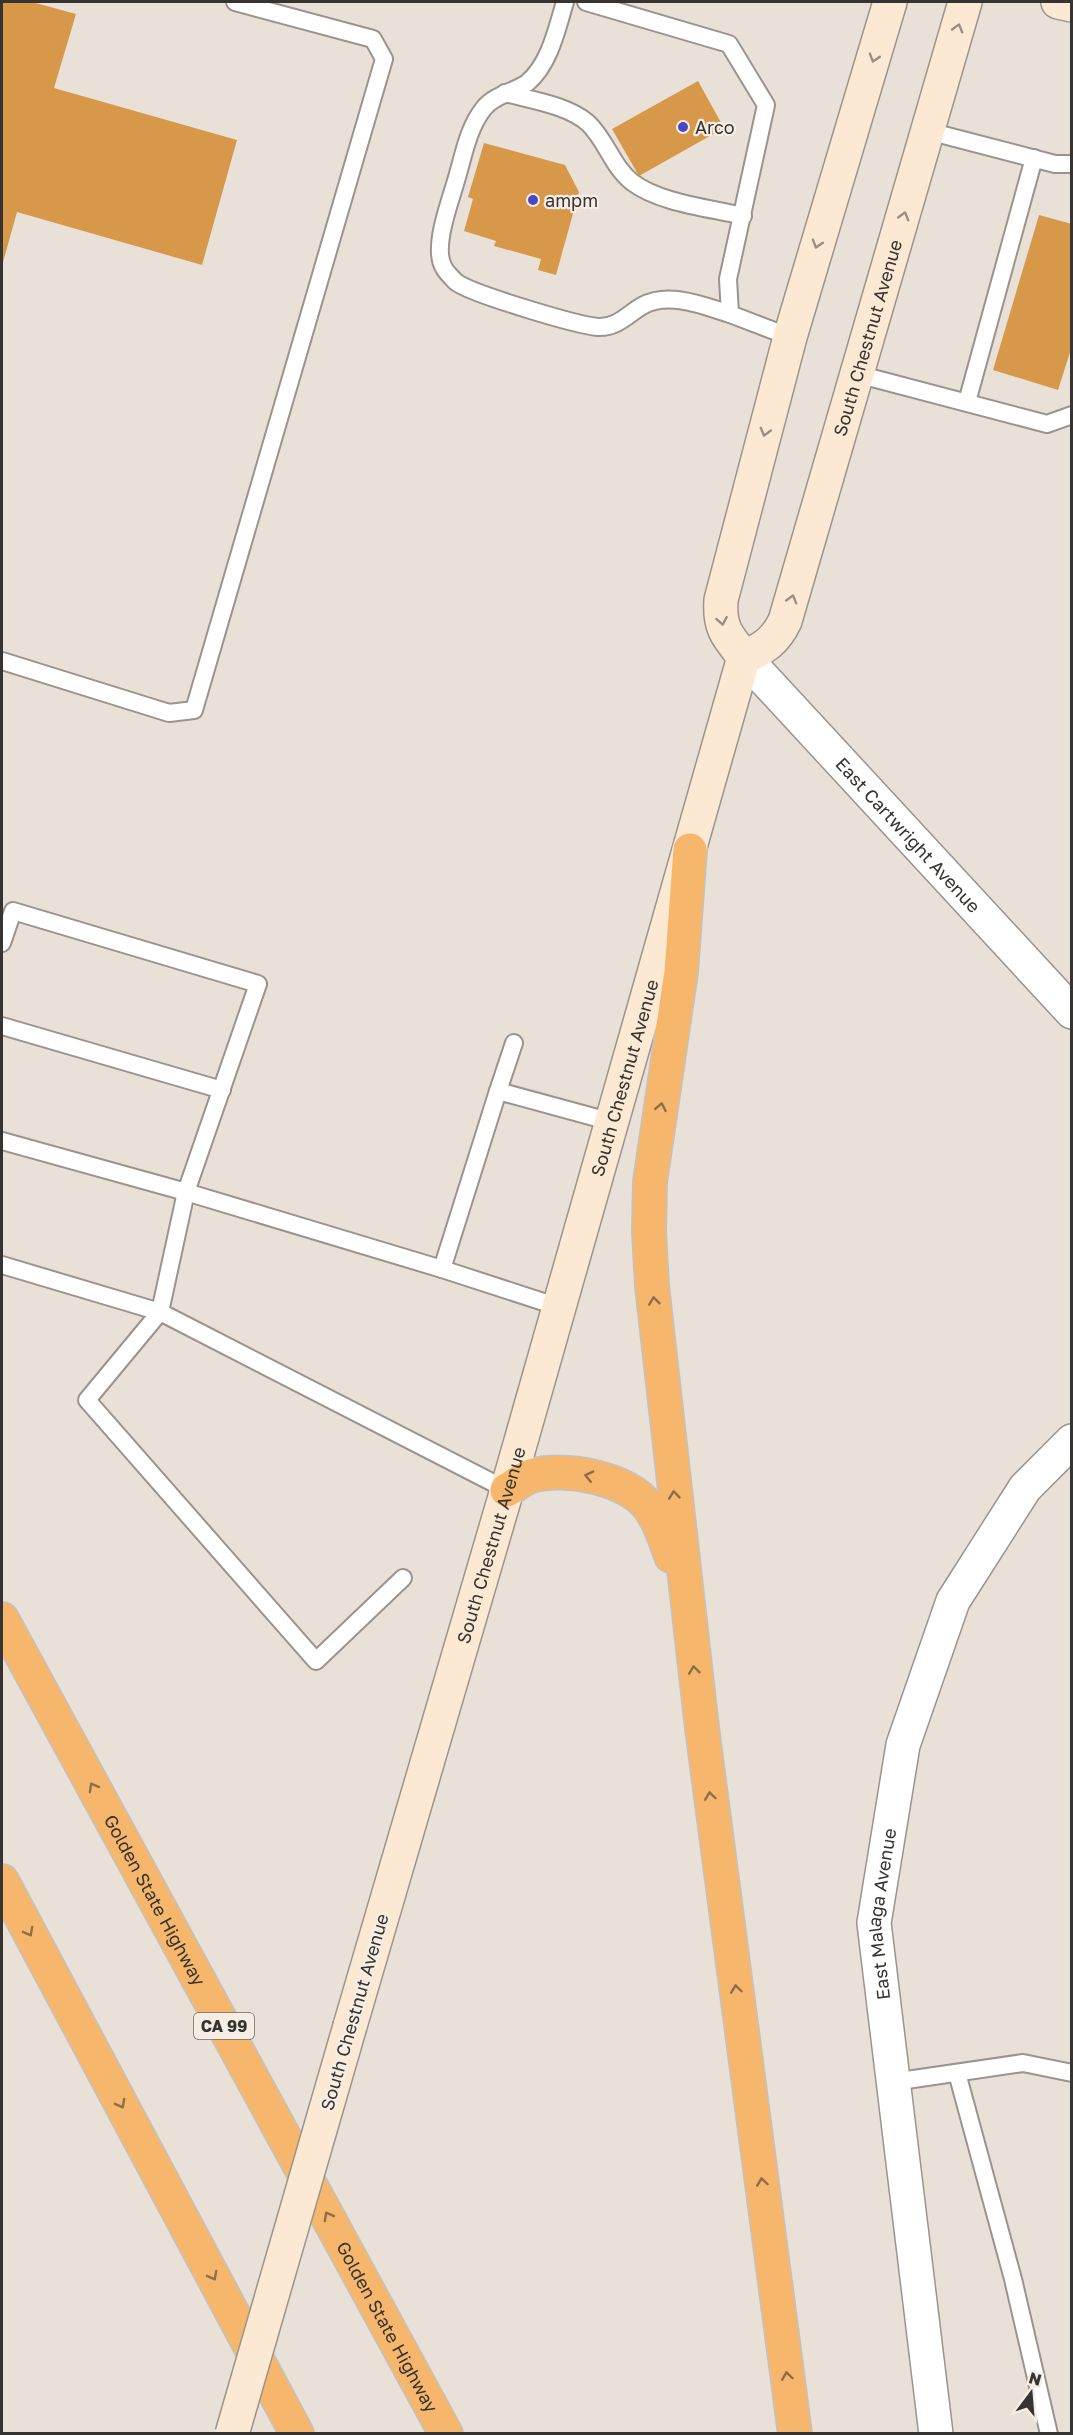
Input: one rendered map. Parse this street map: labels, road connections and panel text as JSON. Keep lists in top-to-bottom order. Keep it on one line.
{"streets":{"highway":["Golden State Highway","CA 99"],"main road":["South Chestnut Avenue"],"street":["East Cartwright Avenue","East Malaga Avenue"]},"crossings":[["South Chestnut Avenue","East Cartwright Avenue"]],"places":["Arco","ampm"],"north":"top"}
